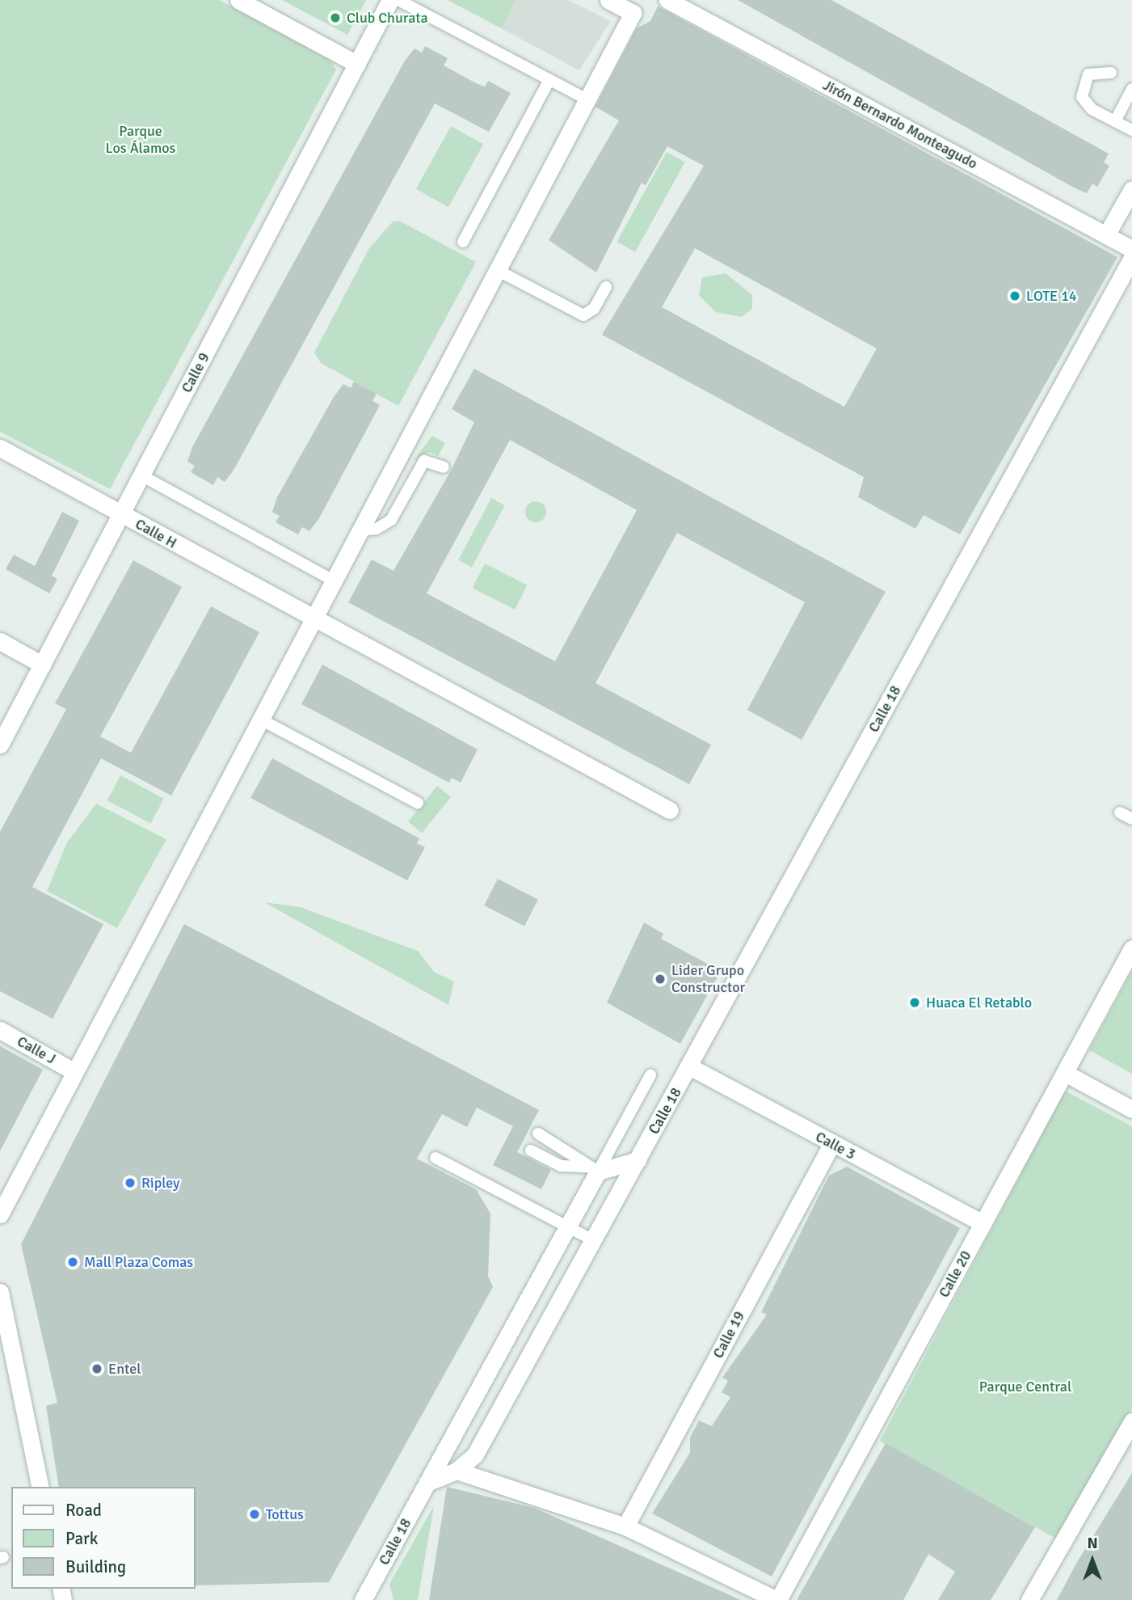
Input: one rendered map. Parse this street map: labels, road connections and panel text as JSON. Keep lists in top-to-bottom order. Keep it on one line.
{"streets":{"street":["Jirón Bernardo Monteagudo","Calle 9","Calle H","Calle 18","Calle J","Calle 3","Calle 20","Calle 19"]},"crossings":[["Calle 9","Calle H"],["Calle 18","Calle 3"],["Calle 3","Calle 20"],["Calle 3","Calle 19"]],"parks":["Parque Los Álamos","Parque Central"],"places":["Club Churata","LOTE 14","Lider Grupo Constructor","Huaca El Retablo","Ripley","Mall Plaza Comas","Entel","Tottus"],"legend":["Road","Park","Building"],"north":"top"}
